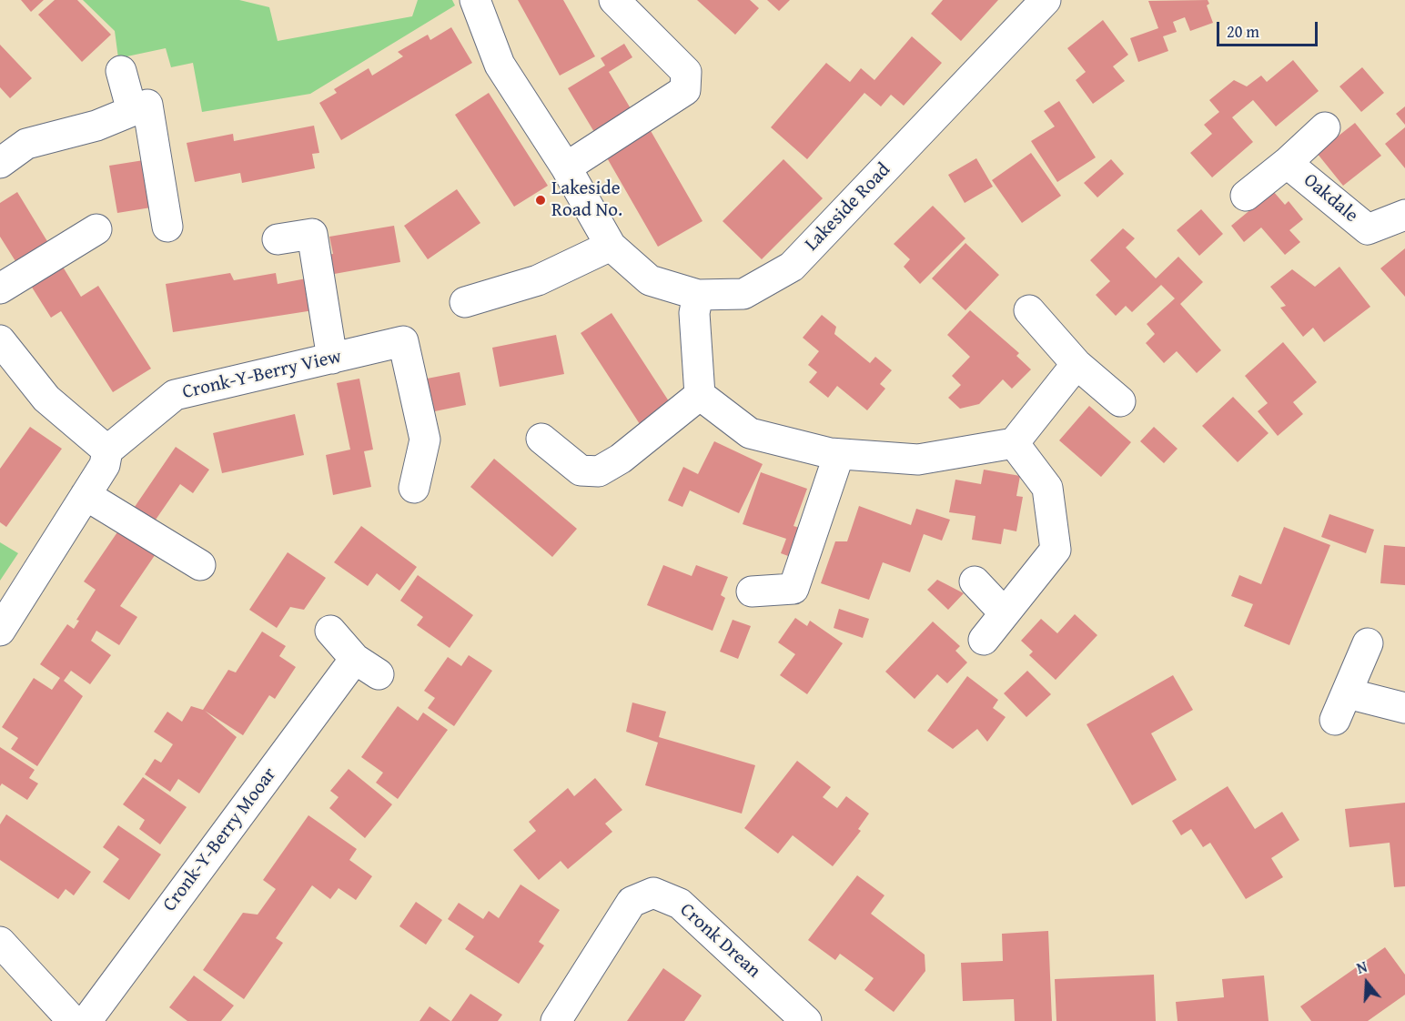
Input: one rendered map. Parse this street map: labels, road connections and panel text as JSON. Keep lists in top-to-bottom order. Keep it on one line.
{"streets":{"street":["Oakdale","Lakeside Road","Cronk-Y-Berry View","Cronk-Y-Berry Mooar","Cronk Drean"]},"places":["Lakeside Road No."],"scale_bar":"20 m","north":"top"}
